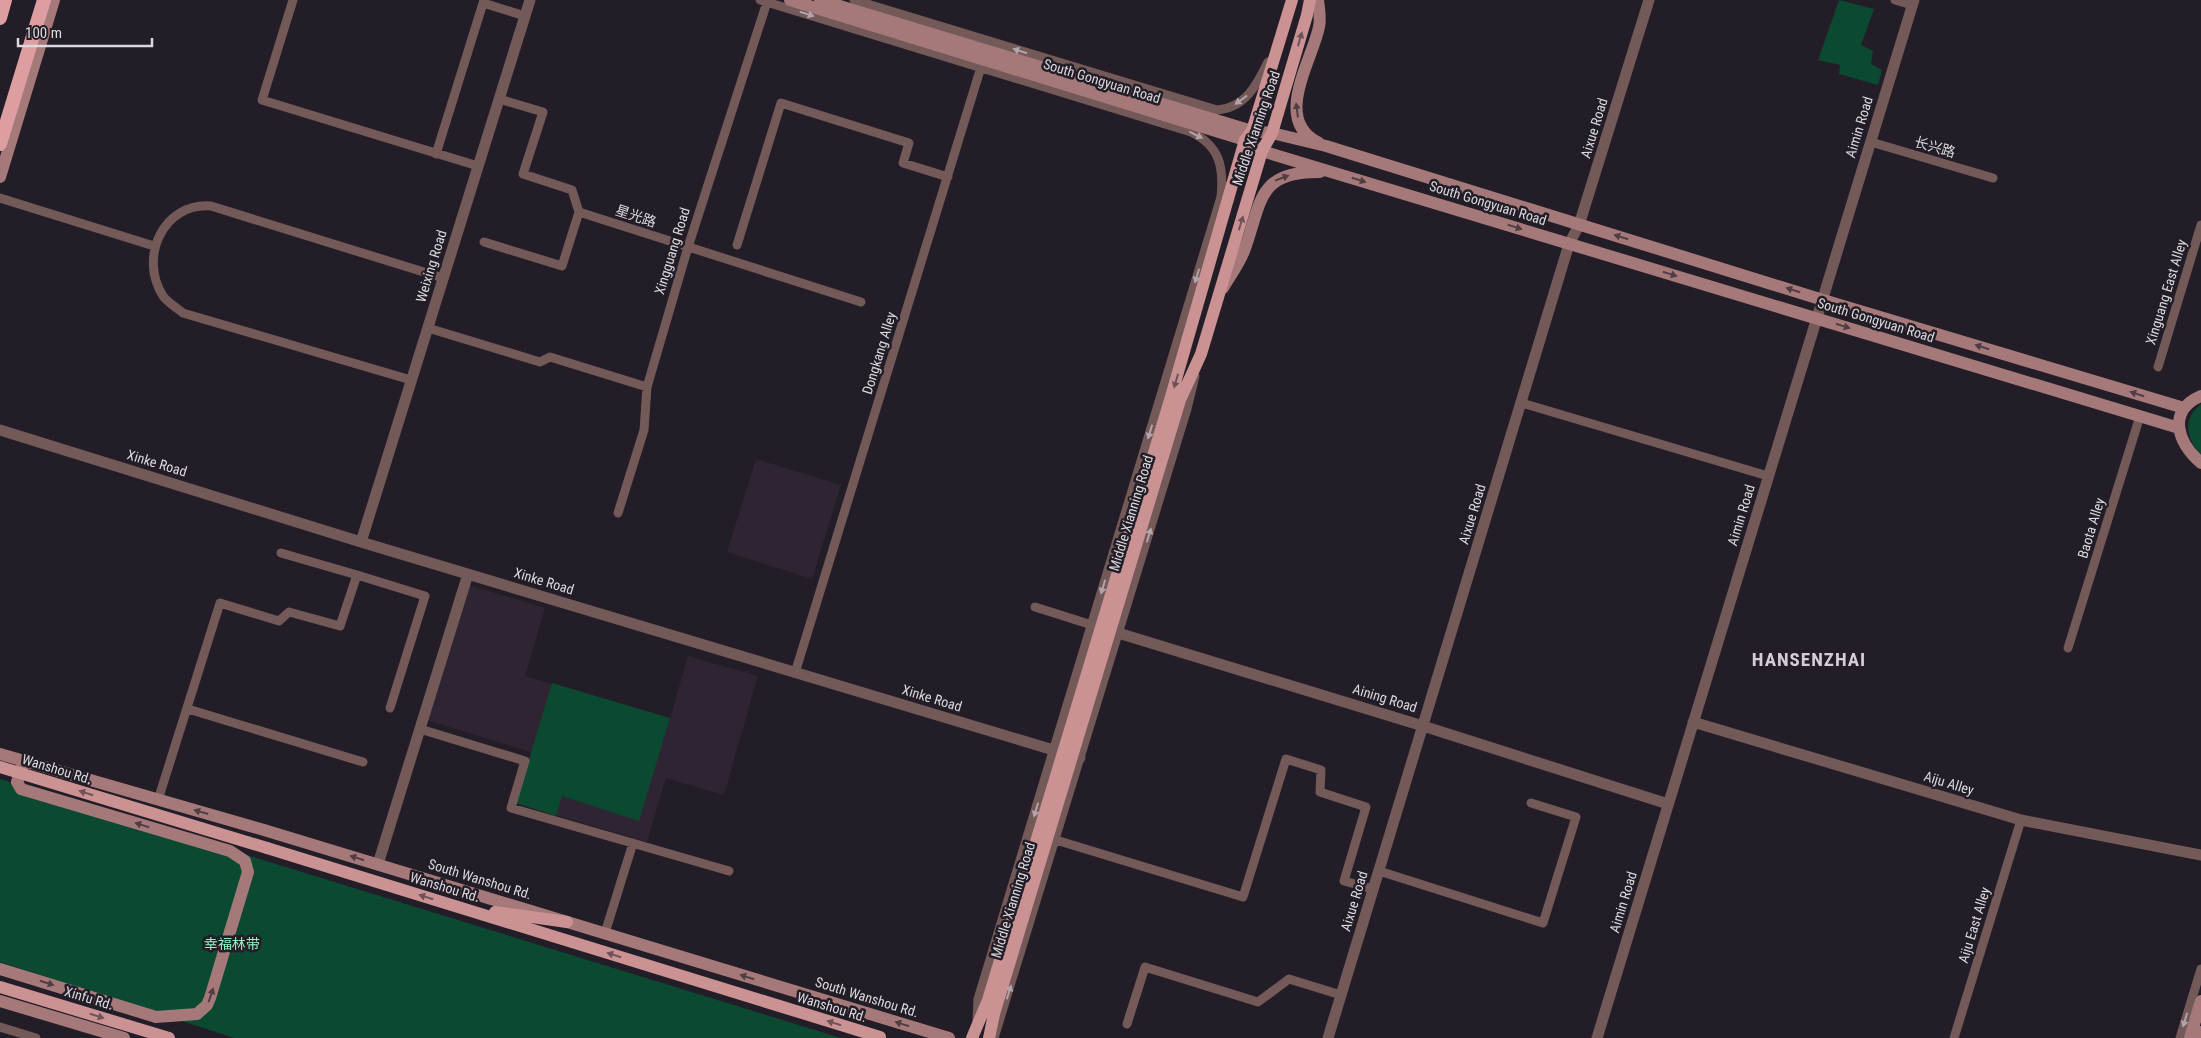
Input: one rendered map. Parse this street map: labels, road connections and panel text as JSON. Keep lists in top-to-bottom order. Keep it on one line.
{"streets":{"main road":["South Gongyuan Road","Middle Xianning Road","Wanshou Rd.","South Wanshou Rd.","Xinfu Rd."],"street":["Aimin Road","Aixue Road","长兴路","星光路","Xingguang Road","Weixing Road","Xinguang East Alley","Dongkang Alley","Xinke Road","Baota Alley","Aining Road","Aiju Alley","Aiju East Alley"]},"crossings":[["South Gongyuan Road","Aimin Road"],["South Gongyuan Road","Middle Xianning Road"],["South Gongyuan Road","Aixue Road"],["South Gongyuan Road","Dongkang Alley"],["South Gongyuan Road","Baota Alley"],["Aimin Road","长兴路"],["Aimin Road","Aining Road"],["Aimin Road","Aiju Alley"],["Middle Xianning Road","Xinke Road"],["Middle Xianning Road","Aining Road"],["Aixue Road","Aining Road"],["星光路","Xingguang Road"],["Weixing Road","Xinke Road"],["Dongkang Alley","Xinke Road"],["Aiju Alley","Aiju East Alley"]],"one_way":["Wanshou Rd.","South Wanshou Rd."],"districts":["HANSENZHAI"],"parks":["幸福林带"],"scale_bar":"100 m"}
